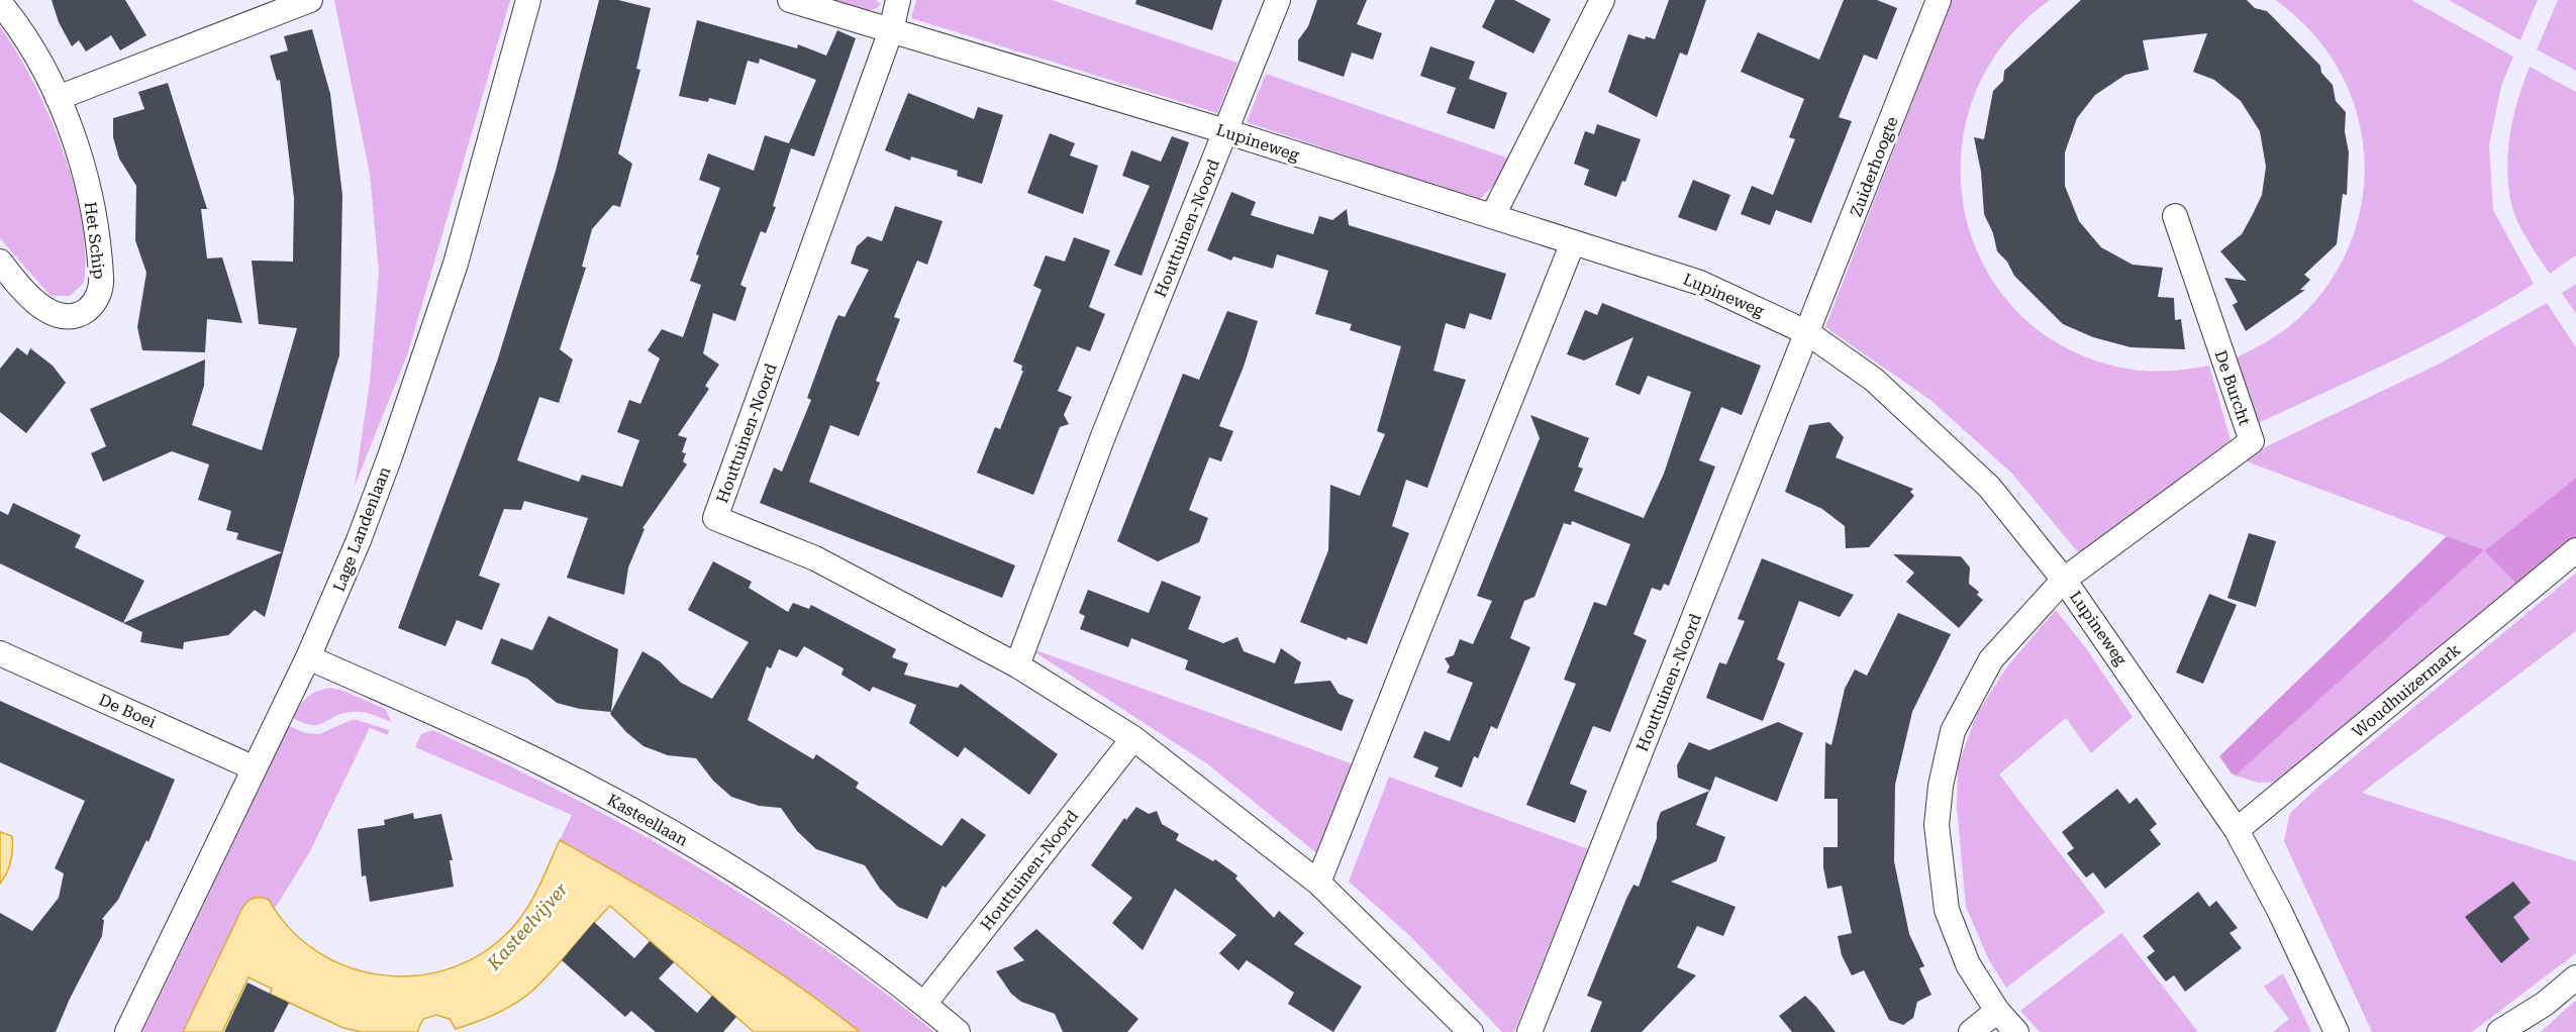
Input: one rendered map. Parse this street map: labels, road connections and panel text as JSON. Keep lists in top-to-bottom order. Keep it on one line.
{"streets":{"street":["Lupineweg","Zuiderhoogte","Houttuinen-Noord","Het Schip","De Burcht","Lage Landenlaan","Woudhuizermark","De Boei","Kasteellaan"]},"crossings":[["Lupineweg","Zuiderhoogte"],["Lupineweg","Houttuinen-Noord"],["Lupineweg","De Burcht"],["Lupineweg","Woudhuizermark"],["Zuiderhoogte","Houttuinen-Noord"],["Houttuinen-Noord","Kasteellaan"],["Lage Landenlaan","De Boei"],["Lage Landenlaan","Kasteellaan"]],"water":["Kasteelvijver"]}
